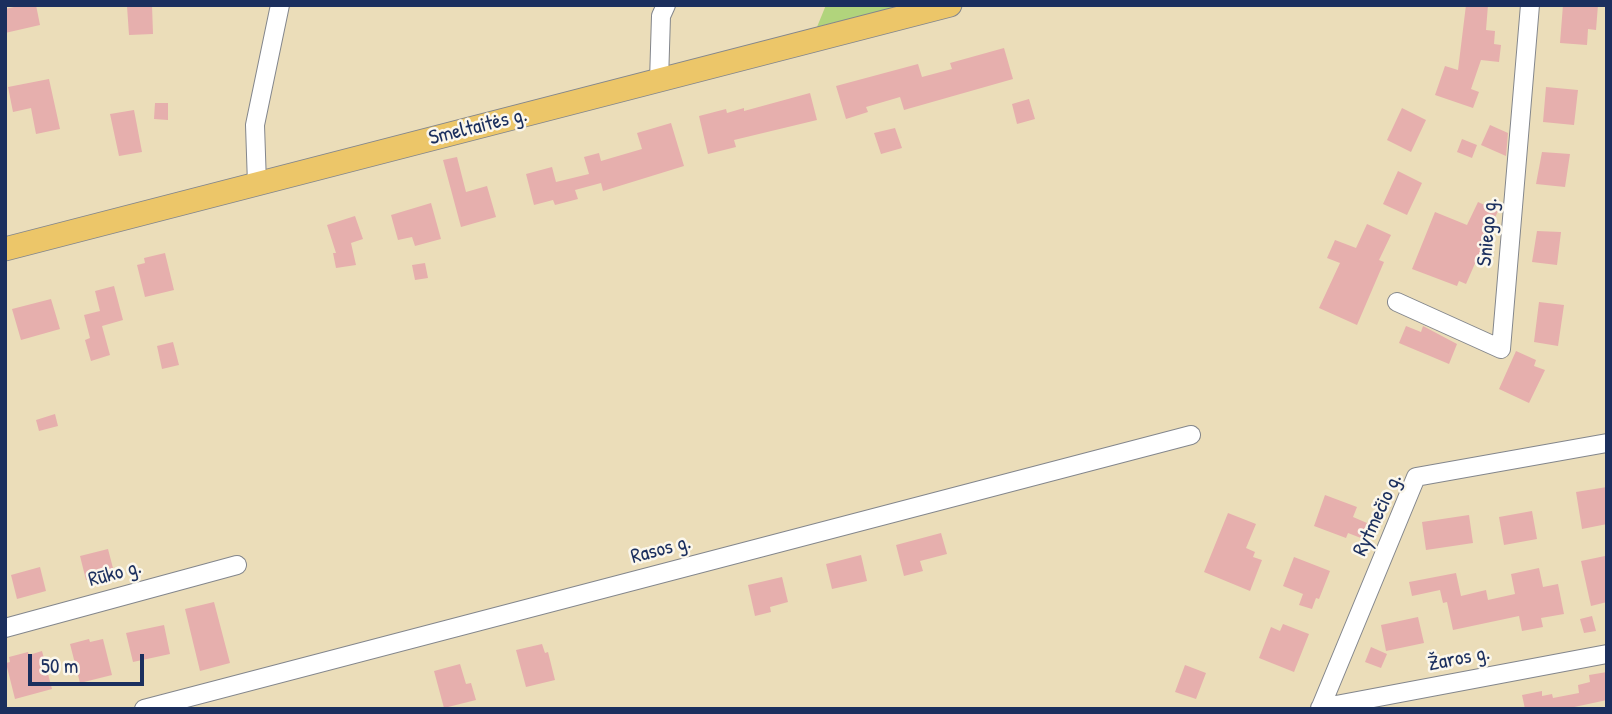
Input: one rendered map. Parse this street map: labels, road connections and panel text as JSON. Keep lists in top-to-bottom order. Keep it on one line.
{"streets":{"main road":["Smeltaitės g."],"street":["Sniego g.","Rytmečio g.","Rasos g.","Rūko g.","Žaros g."]},"crossings":[["Rytmečio g.","Žaros g."]],"scale_bar":"50 m"}
